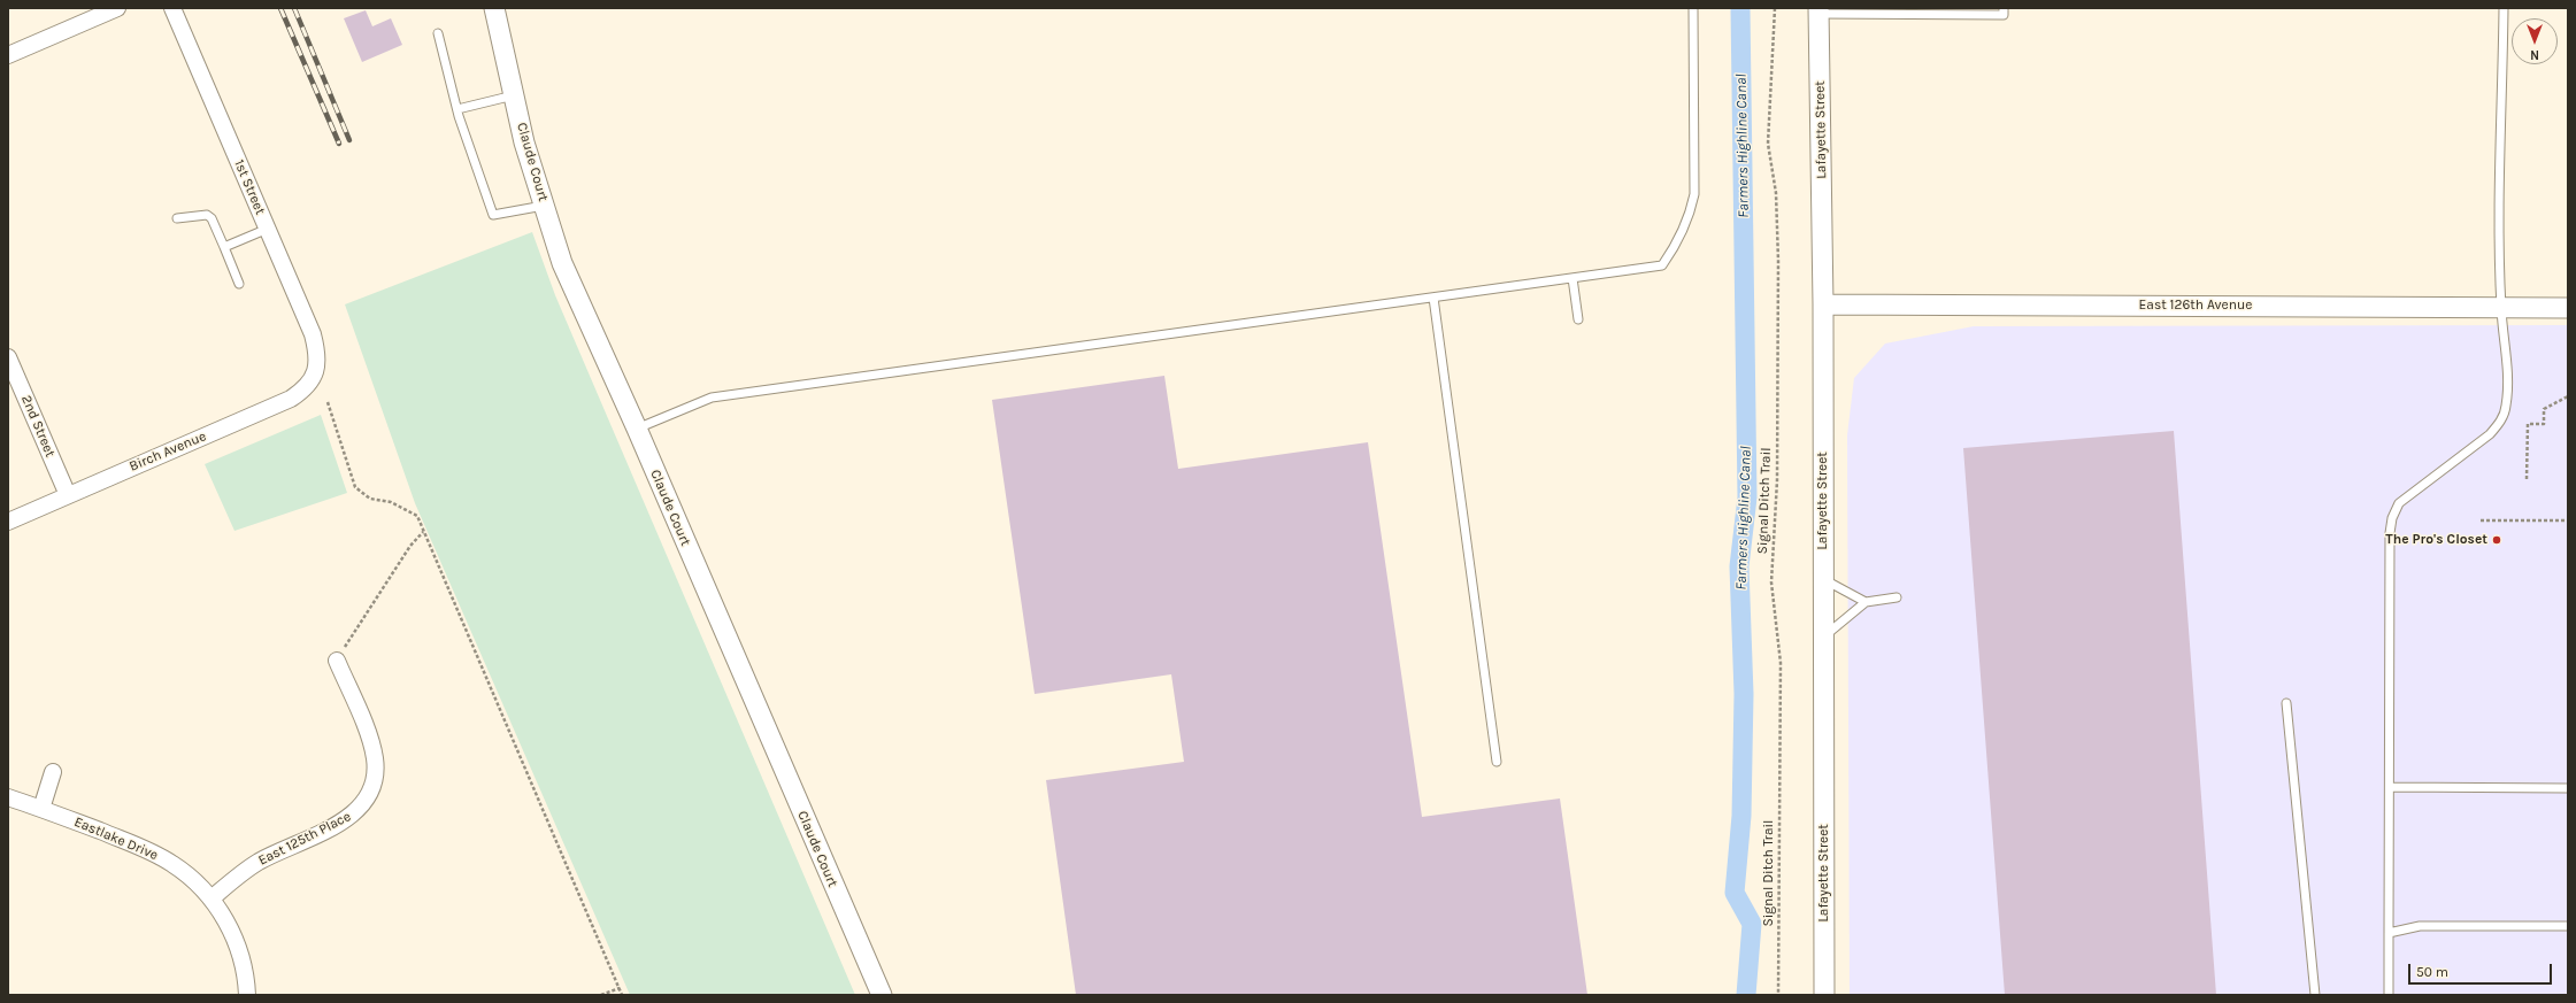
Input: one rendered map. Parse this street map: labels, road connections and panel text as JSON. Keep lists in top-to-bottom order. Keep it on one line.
{"streets":{"street":["Lafayette Street","Claude Court","1st Street","East 126th Avenue","2nd Street","Birch Avenue","Eastlake Drive","East 125th Place"],"path":["Signal Ditch Trail"]},"crossings":[["Lafayette Street","East 126th Avenue"],["1st Street","Birch Avenue"],["2nd Street","Birch Avenue"],["Eastlake Drive","East 125th Place"]],"water":["Farmers Highline Canal"],"places":["The Pro's Closet"],"scale_bar":"50 m","north":"bottom"}
